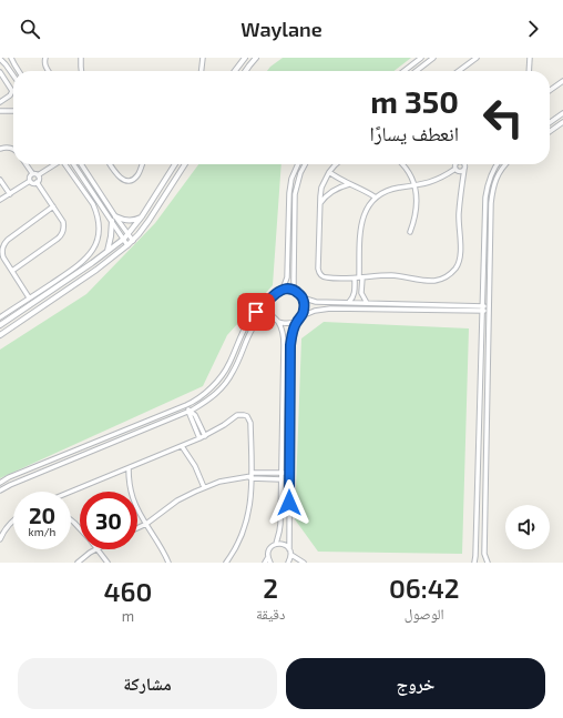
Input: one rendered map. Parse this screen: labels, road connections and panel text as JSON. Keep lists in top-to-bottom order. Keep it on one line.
{"page":{"header":"Waylane","turn":["350 m","انعطف يسارًا"],"speed":"20 km/h","limit":"30","eta":["06:42","الوصول","2","دقيقة","460","m"],"buttons":["خروج","مشاركة"]}}
